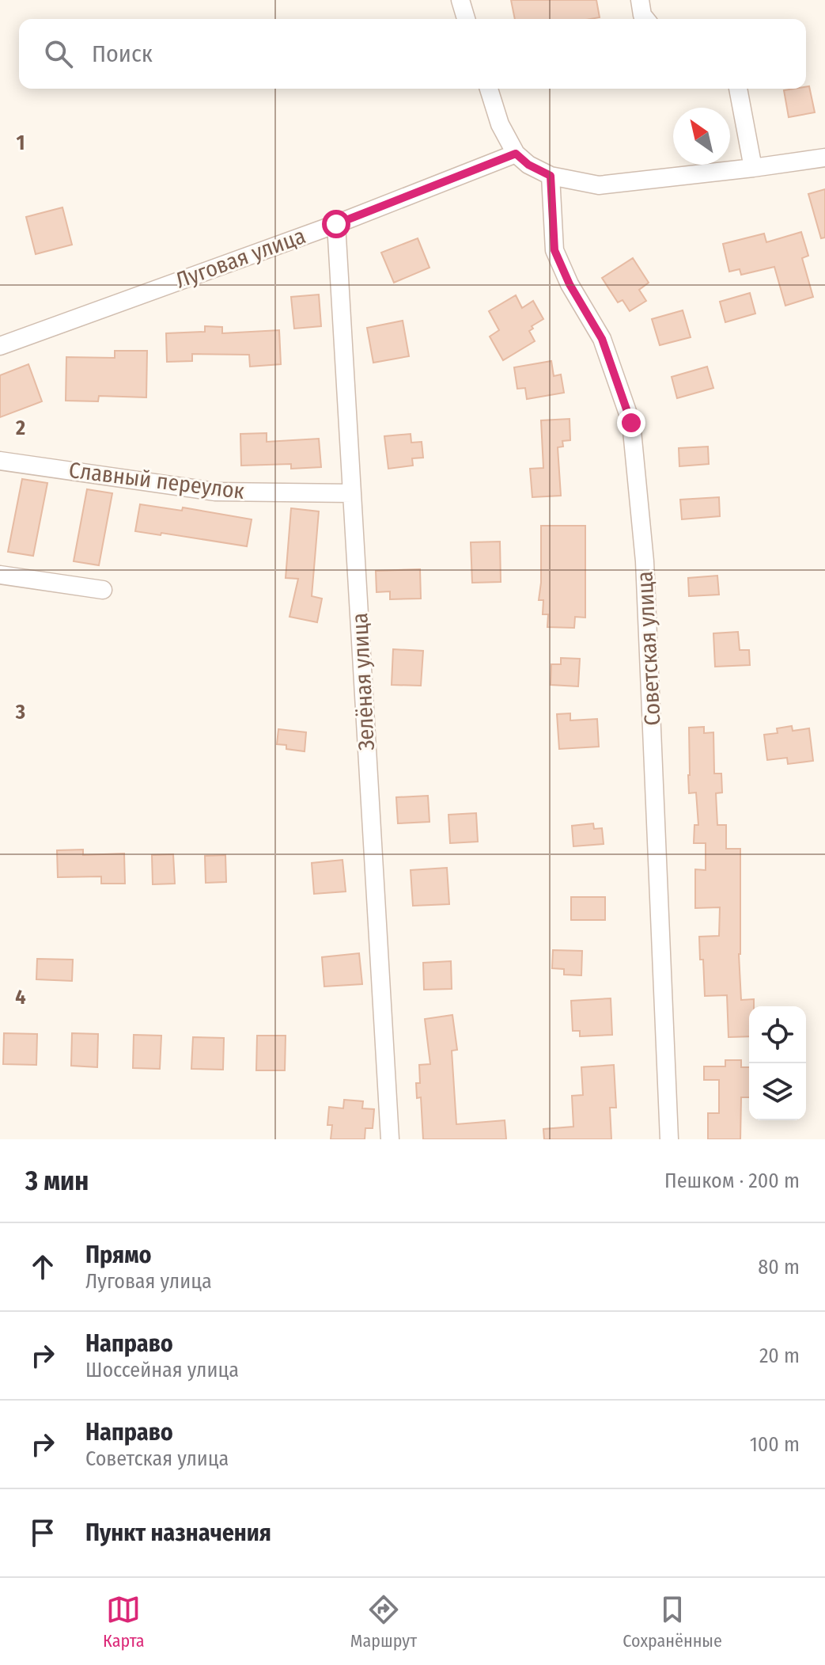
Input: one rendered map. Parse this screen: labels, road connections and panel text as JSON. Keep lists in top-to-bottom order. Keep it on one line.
{"streets":{"street":["Луговая улица","Славный переулок","Советская улица","Зелёная улица"]},"crossings":[["Луговая улица","Зелёная улица"],["Славный переулок","Зелёная улица"]],"north":"top left","page":{"search":"Поиск","heading":["3 мин","Пешком · 200 m"],"list":[["Прямо","Луговая улица","80 m"],["Направо","Шоссейная улица","20 m"],["Направо","Советская улица","100 m"],"Пункт назначения"],"nav":["Карта","Маршрут","Сохранённые"]},"grid":{"rows":["1","2","3","4"]}}
